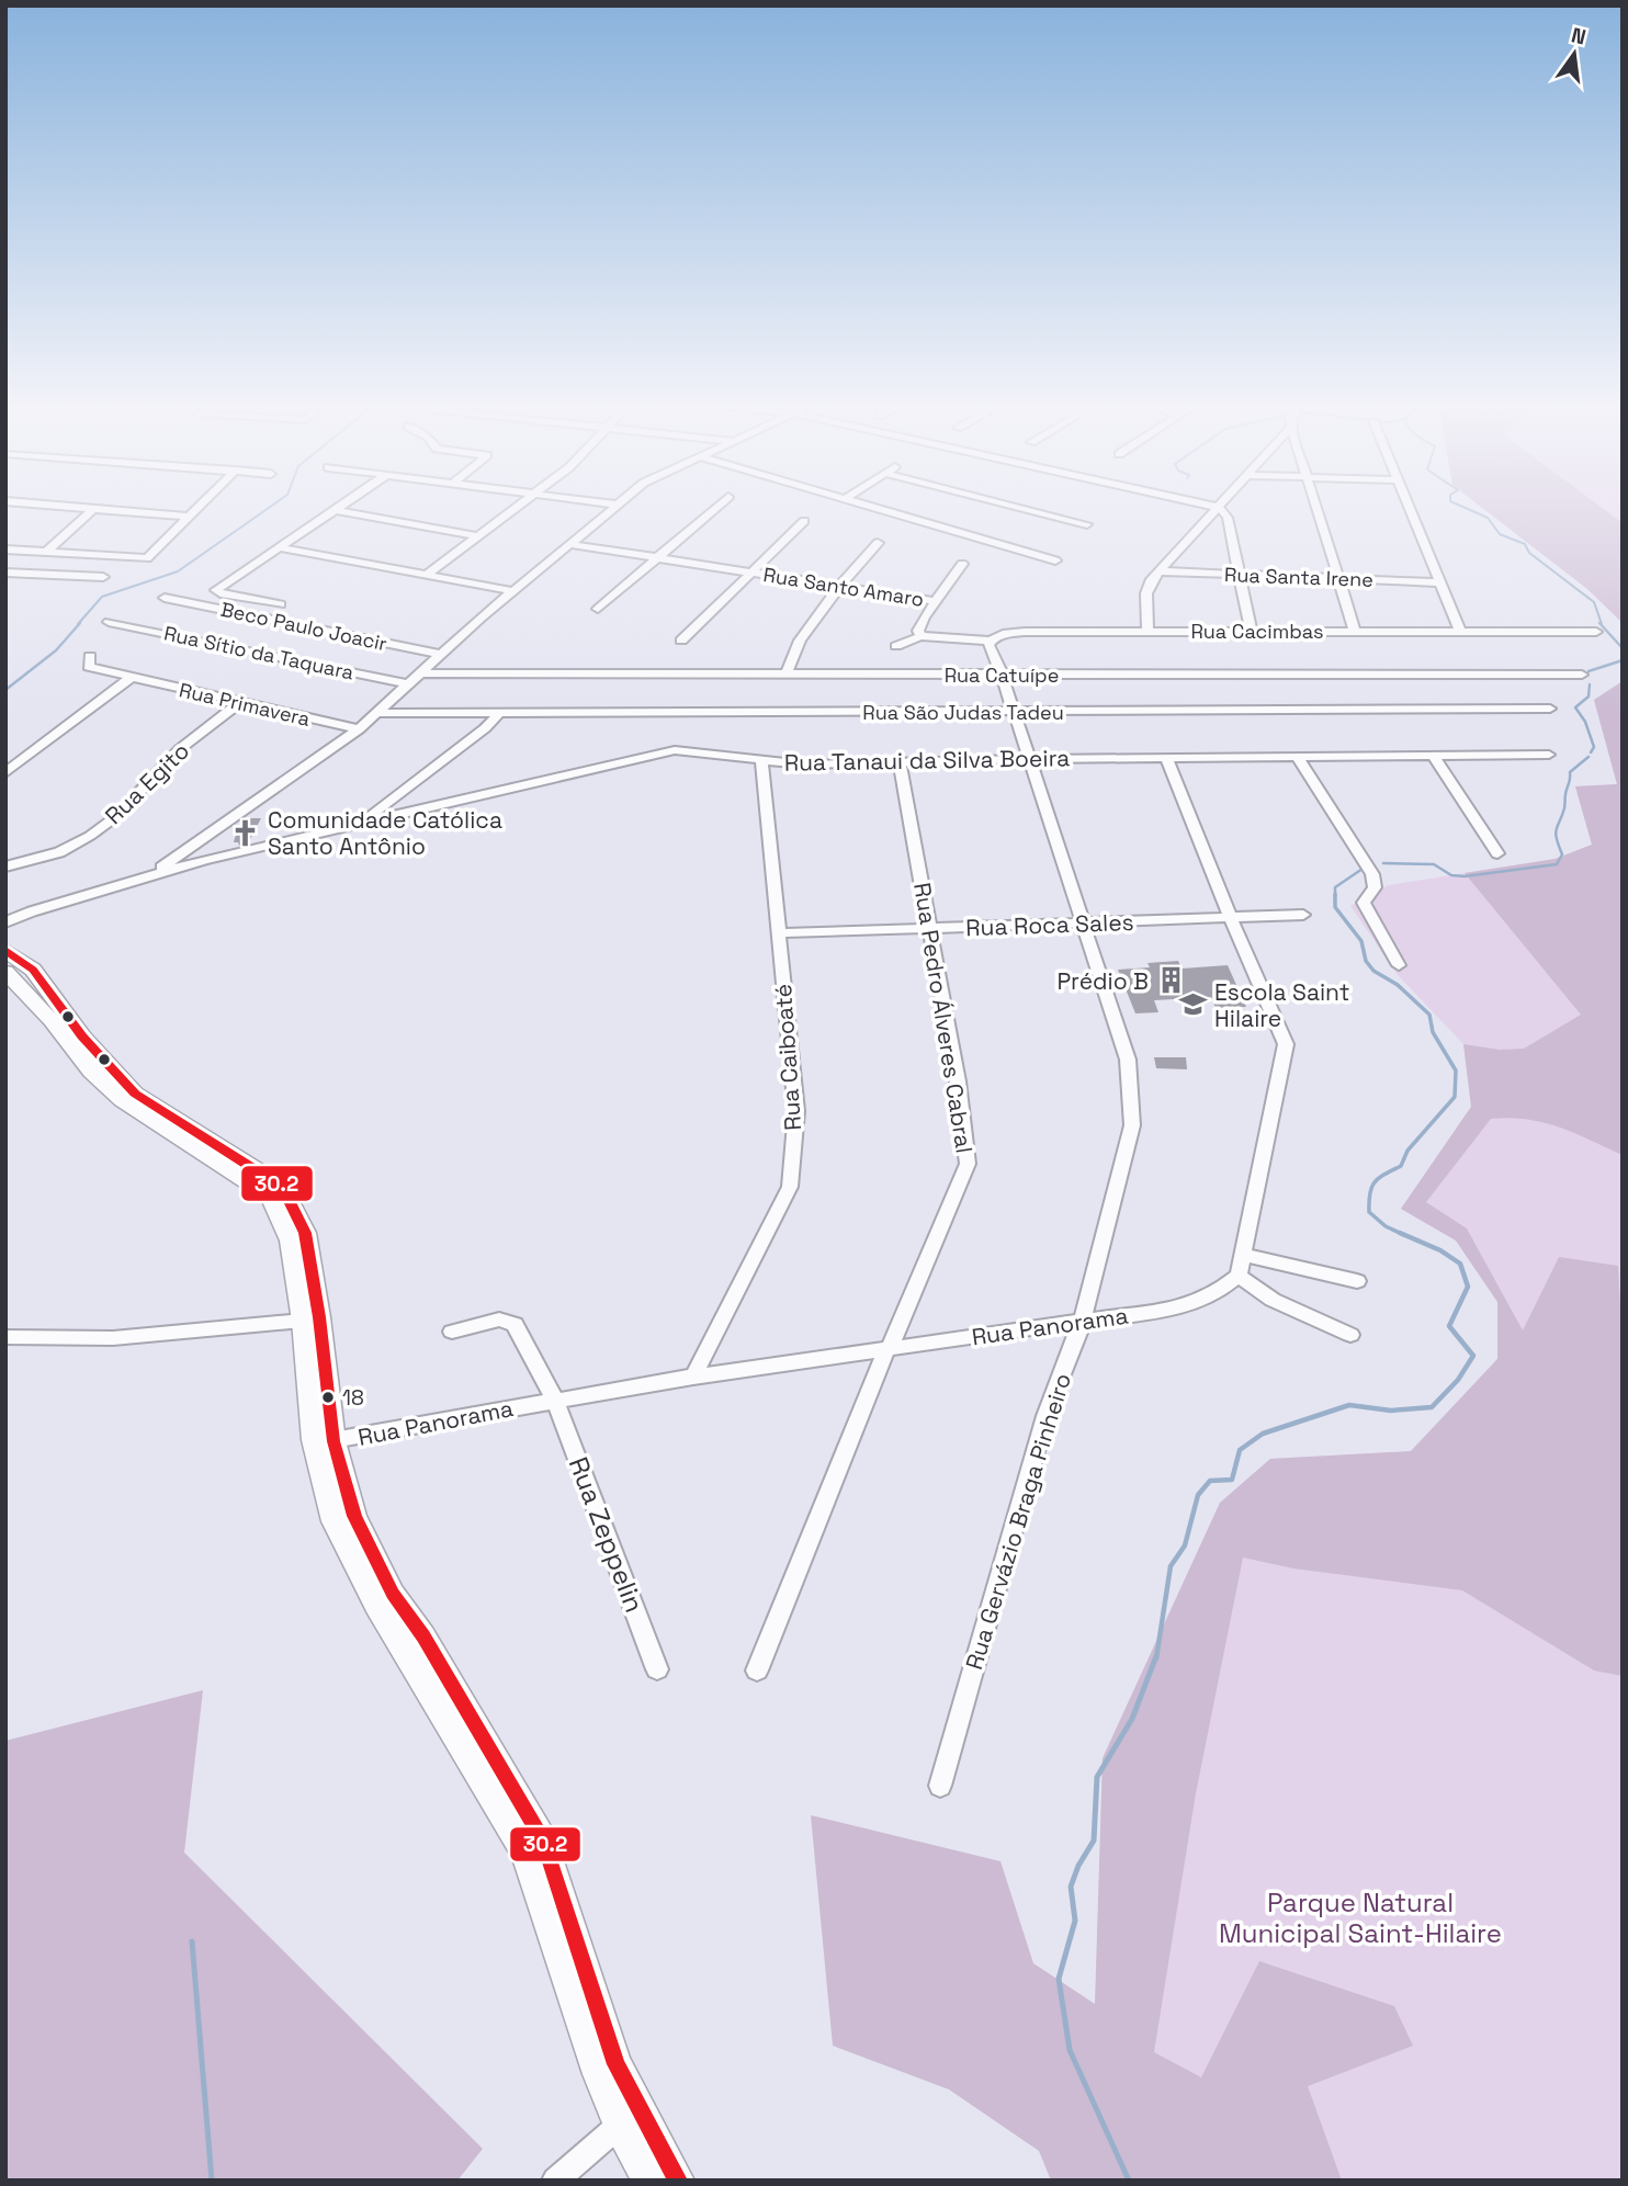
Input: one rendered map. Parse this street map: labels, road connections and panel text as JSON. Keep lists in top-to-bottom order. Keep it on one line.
{"streets":{"street":["Rua Santa Irene","Rua Santo Amaro","Beco Paulo Joacir","Rua Cacimbas","Rua Sítio da Taquara","Rua Catuípe","Rua Primavera","Rua São Judas Tadeu","Rua Tanaui da Silva Boeira","Rua Egito","Rua Roca Sales","Rua Pedro Álveres Cabral","Rua Caiboaté","Rua Panorama","Rua Gervázio Braga Pinheiro","Rua Zeppelin"]},"crossings":[["Rua Cacimbas","Rua Gervázio Braga Pinheiro"],["Rua Catuípe","Rua Gervázio Braga Pinheiro"],["Rua Primavera","Rua Egito"],["Rua São Judas Tadeu","Rua Gervázio Braga Pinheiro"],["Rua Tanaui da Silva Boeira","Rua Pedro Álveres Cabral"],["Rua Tanaui da Silva Boeira","Rua Caiboaté"],["Rua Tanaui da Silva Boeira","Rua Gervázio Braga Pinheiro"],["Rua Roca Sales","Rua Pedro Álveres Cabral"],["Rua Roca Sales","Rua Caiboaté"],["Rua Roca Sales","Rua Gervázio Braga Pinheiro"],["Rua Pedro Álveres Cabral","Rua Panorama"],["Rua Caiboaté","Rua Panorama"],["Rua Panorama","Rua Gervázio Braga Pinheiro"],["Rua Panorama","Rua Zeppelin"]],"parks":["Parque Natural Municipal Saint-Hilaire"],"places":{"church":["Comunidade Católica Santo Antônio"],"building":["Prédio B"],"school or university":["Escola Saint Hilaire"],"other":["18"]},"lines":["transit line 30.2"],"north":"top"}
